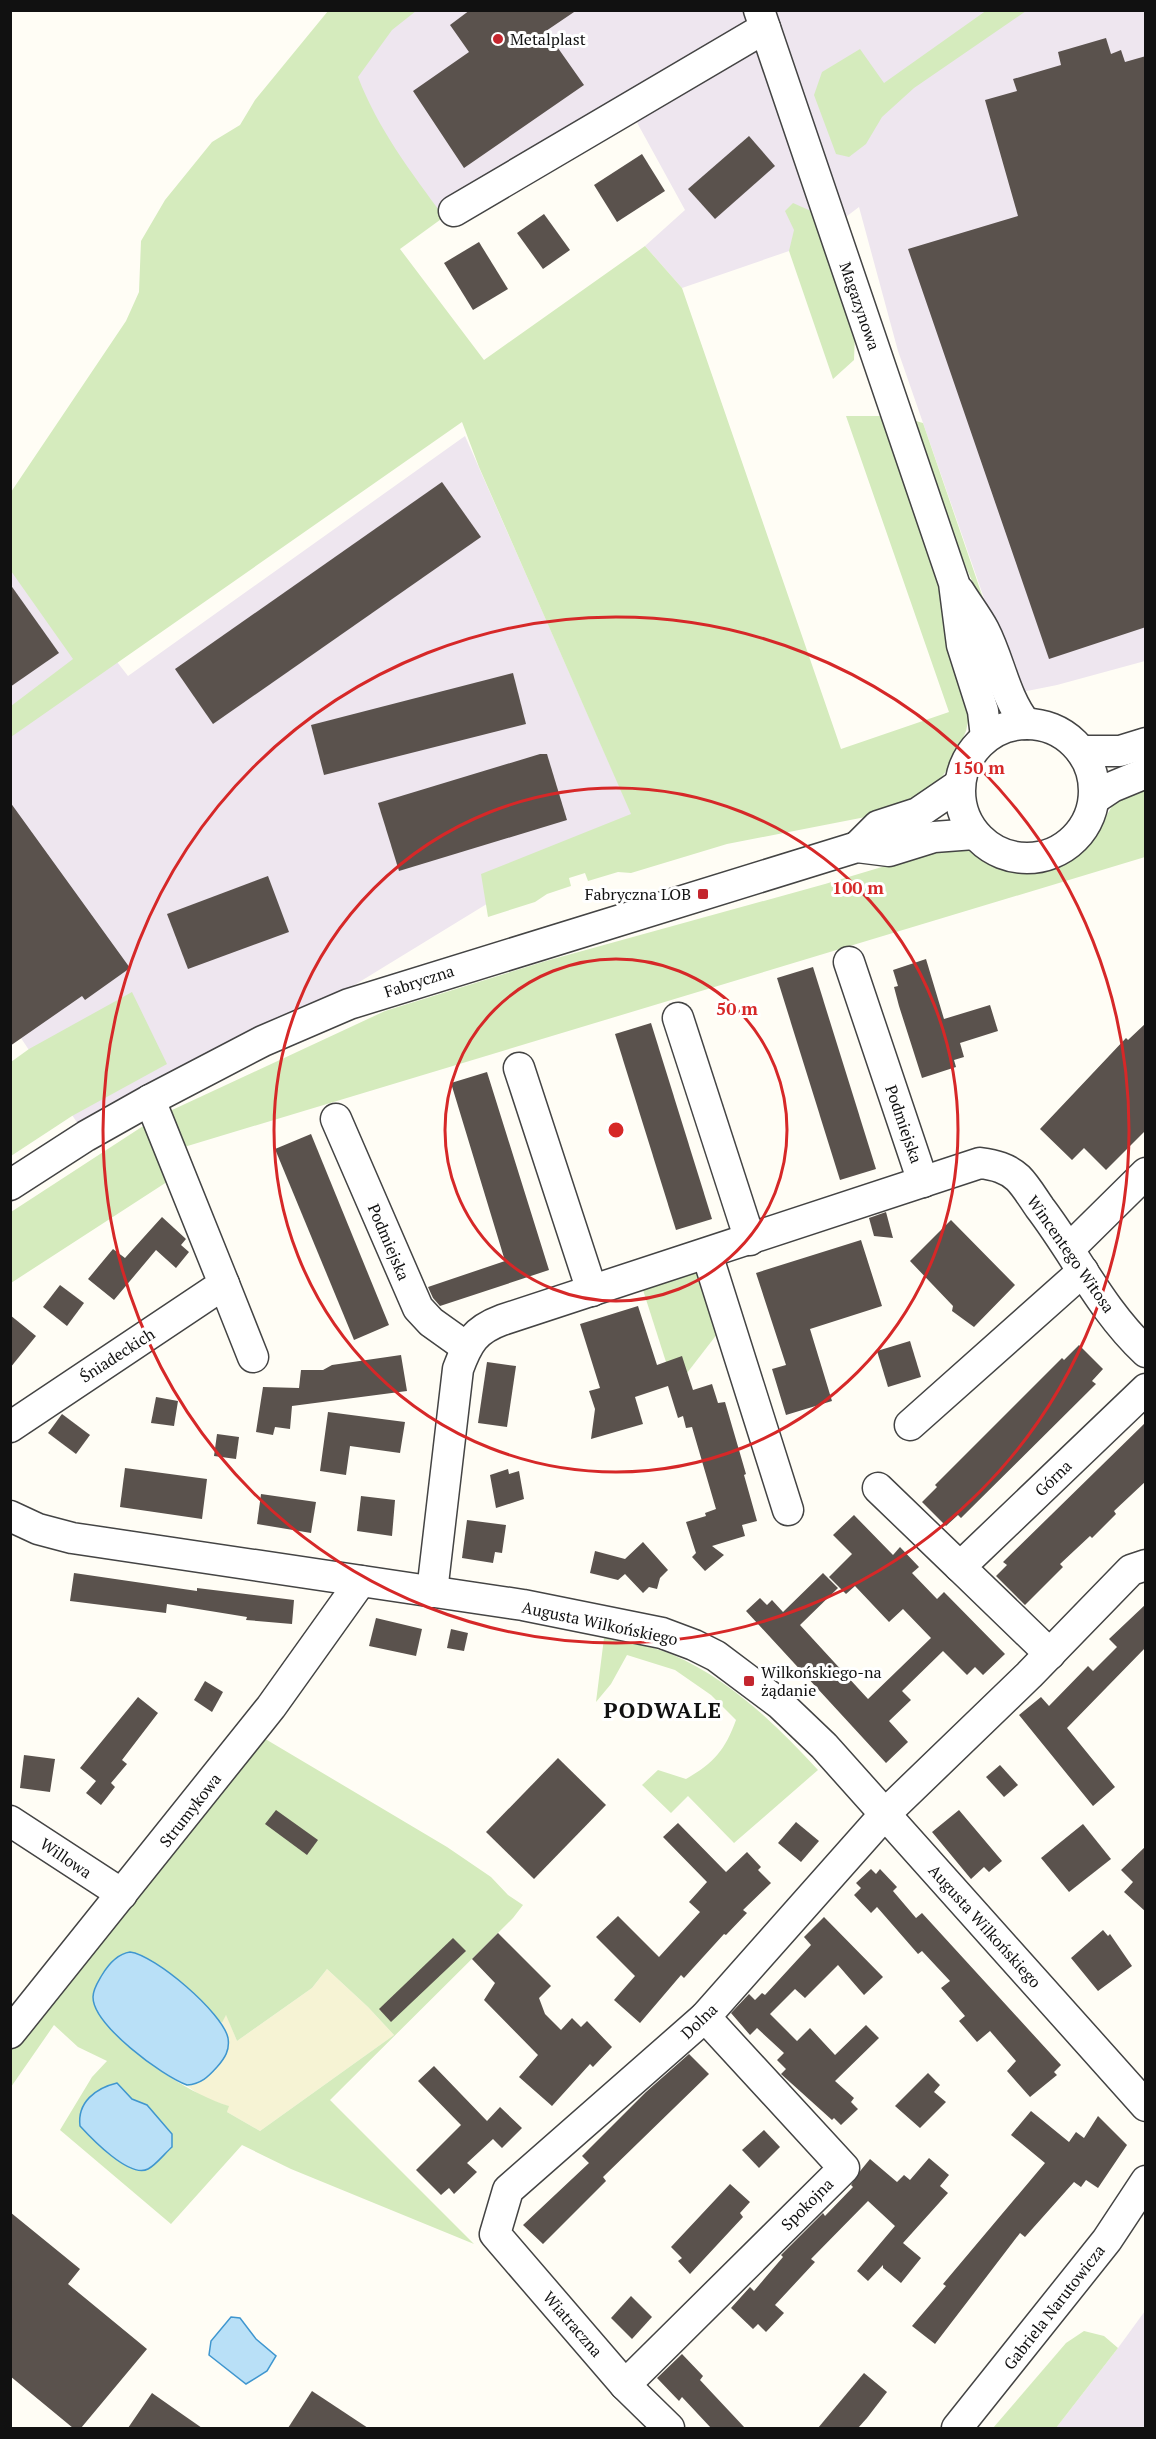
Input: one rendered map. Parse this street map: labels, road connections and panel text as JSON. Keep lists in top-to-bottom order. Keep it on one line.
{"streets":{"street":["Magazynowa","Fabryczna","Podmiejska","Wincentego Witosa","Śniadeckich","Górna","Augusta Wilkońskiego","Strumykowa","Willowa","Dolna","Spokojna","Gabriela Narutowicza","Wiatraczna"]},"crossings":[["Magazynowa","Fabryczna"],["Podmiejska","Wincentego Witosa"],["Podmiejska","Augusta Wilkońskiego"],["Augusta Wilkońskiego","Strumykowa"],["Augusta Wilkońskiego","Dolna"],["Strumykowa","Willowa"],["Dolna","Spokojna"],["Dolna","Wiatraczna"],["Spokojna","Wiatraczna"]],"districts":["PODWALE"],"places":{"other":["Metalplast"],"transit":["Fabryczna LOB","Wilkońskiego-na żądanie"]},"rings":["150 m","100 m","50 m"]}
